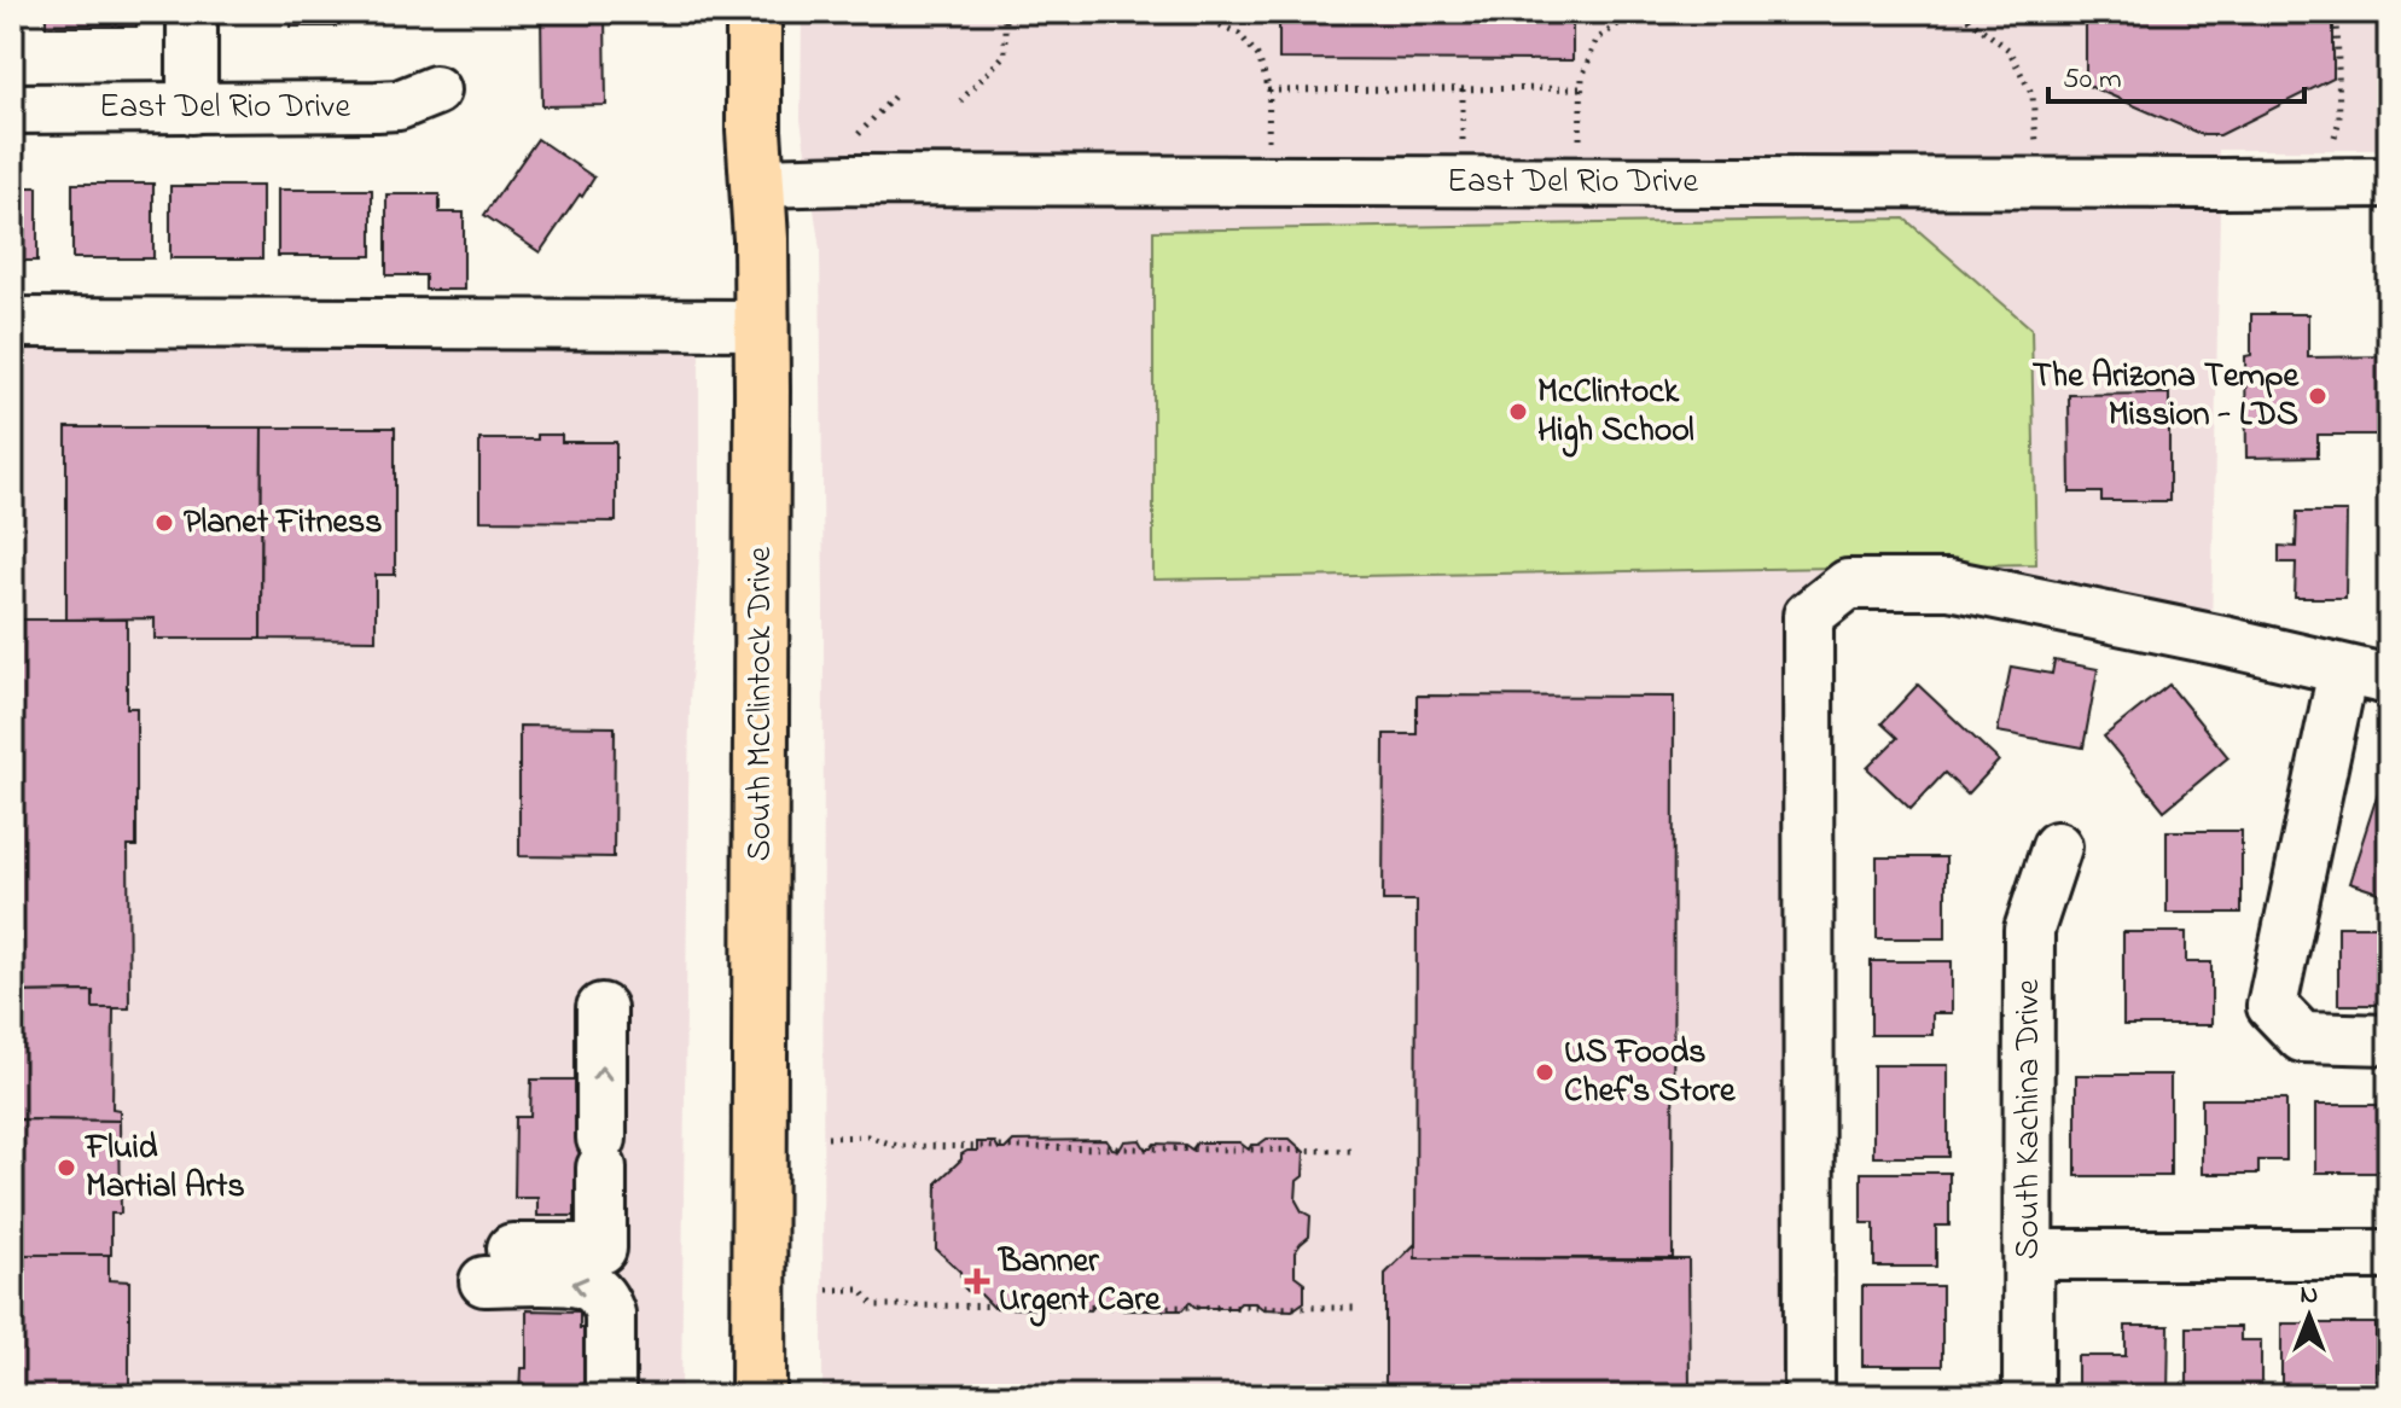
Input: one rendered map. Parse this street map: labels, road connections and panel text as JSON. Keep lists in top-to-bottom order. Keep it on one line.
{"streets":{"main road":["South McClintock Drive"],"street":["East Del Rio Drive","South Kachina Drive"]},"crossings":[["East Del Rio Drive","South McClintock Drive"]],"places":{"other":["The Arizona Tempe Mission - LDS","McClintock High School","Planet Fitness","US Foods Chef's Store","Fluid Martial Arts"],"health":["Banner Urgent Care"]},"scale_bar":"50 m","north":"top"}
